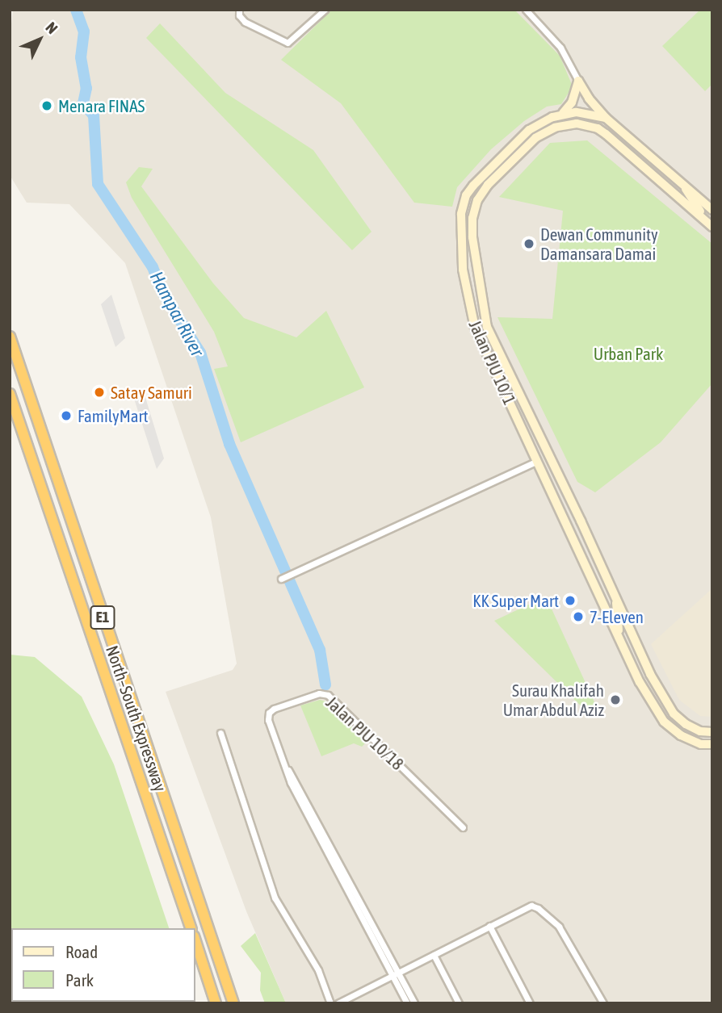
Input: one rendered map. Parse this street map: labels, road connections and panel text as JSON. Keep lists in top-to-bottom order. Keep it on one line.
{"streets":{"highway":["E1","North–South Expressway"],"street":["Jalan PJU 10/1","Jalan PJU 10/18"]},"water":["Hampar River"],"parks":["Urban Park"],"places":["Menara FINAS","Dewan Community Damansara Damai","Satay Samuri","FamilyMart","KK Super Mart","7-Eleven","Surau Khalifah Umar Abdul Aziz"],"legend":["Road","Park"],"north":"top right"}
